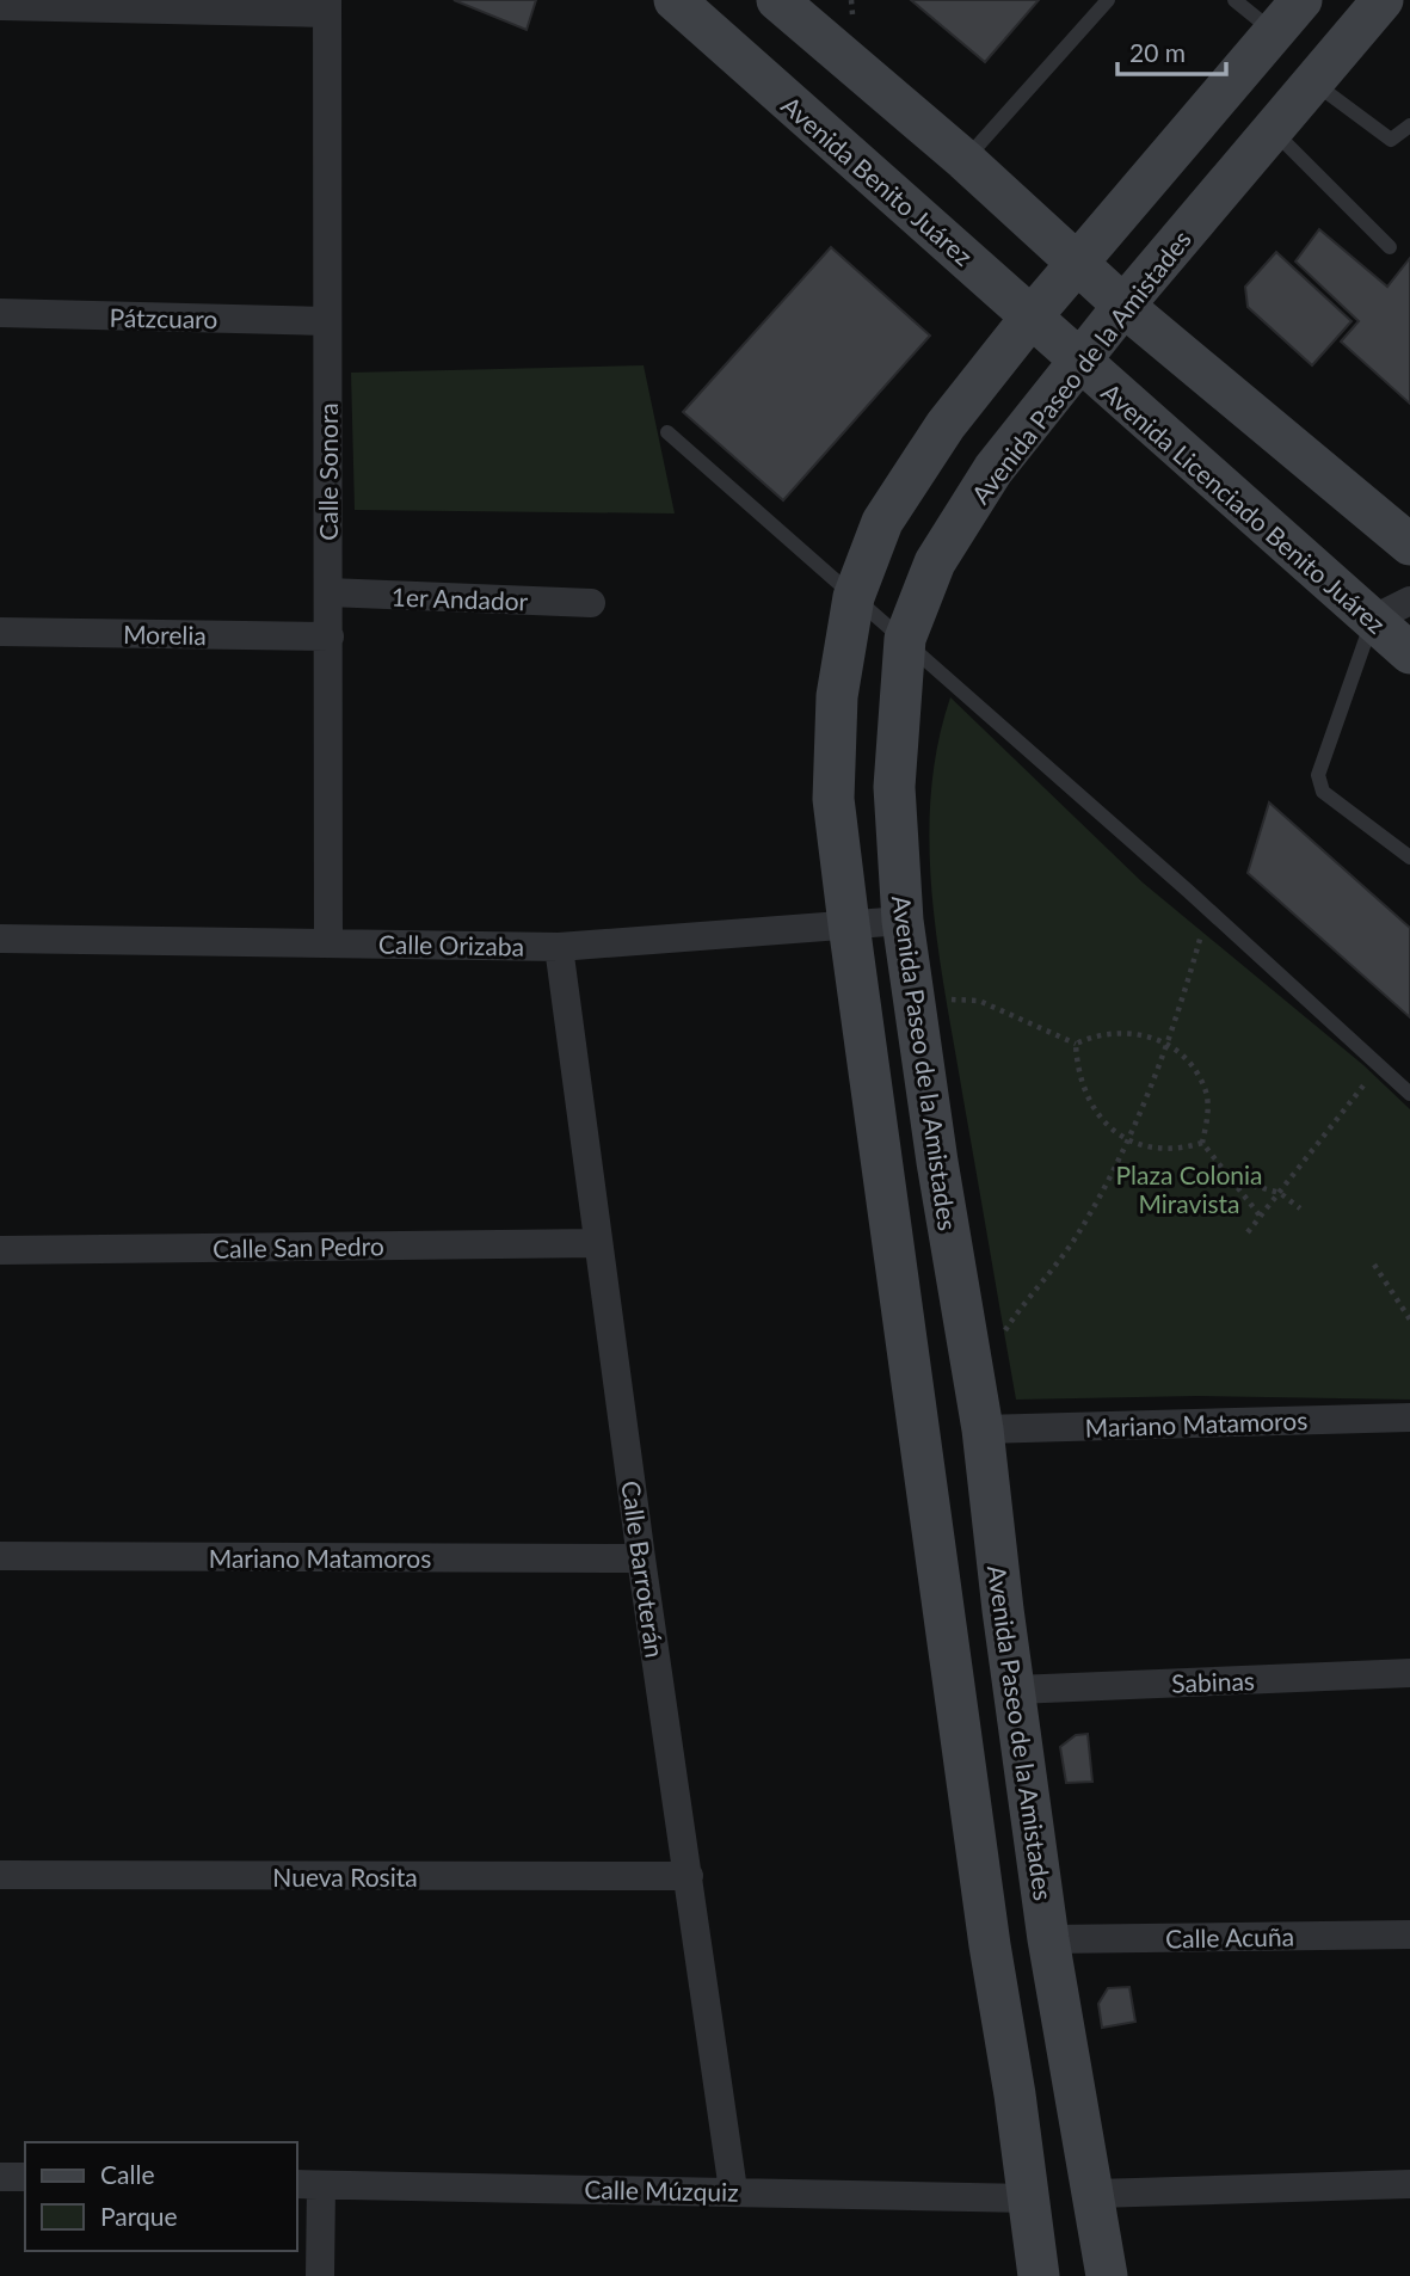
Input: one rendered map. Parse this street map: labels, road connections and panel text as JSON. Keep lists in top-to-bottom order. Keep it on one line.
{"streets":{"street":["Avenida Benito Juárez","Pátzcuaro","Avenida Paseo de la Amistades","Calle Sonora","Avenida Licenciado Benito Juárez","1er Andador","Morelia","Calle Orizaba","Calle San Pedro","Mariano Matamoros","Calle Barroterán","Sabinas","Nueva Rosita","Calle Acuña","Calle Múzquiz"]},"crossings":[["Avenida Benito Juárez","Avenida Paseo de la Amistades"],["Avenida Benito Juárez","Avenida Licenciado Benito Juárez"],["Pátzcuaro","Calle Sonora"],["Avenida Paseo de la Amistades","Avenida Licenciado Benito Juárez"],["Avenida Paseo de la Amistades","Calle Orizaba"],["Avenida Paseo de la Amistades","Mariano Matamoros"],["Avenida Paseo de la Amistades","Sabinas"],["Avenida Paseo de la Amistades","Calle Acuña"],["Calle Sonora","1er Andador"],["Calle Sonora","Morelia"],["Calle Sonora","Calle Orizaba"],["Calle Orizaba","Calle Barroterán"],["Calle San Pedro","Calle Barroterán"],["Mariano Matamoros","Calle Barroterán"],["Calle Barroterán","Nueva Rosita"],["Calle Barroterán","Calle Múzquiz"]],"parks":["Plaza Colonia Miravista"],"legend":["Calle","Parque"],"scale_bar":"20 m"}
